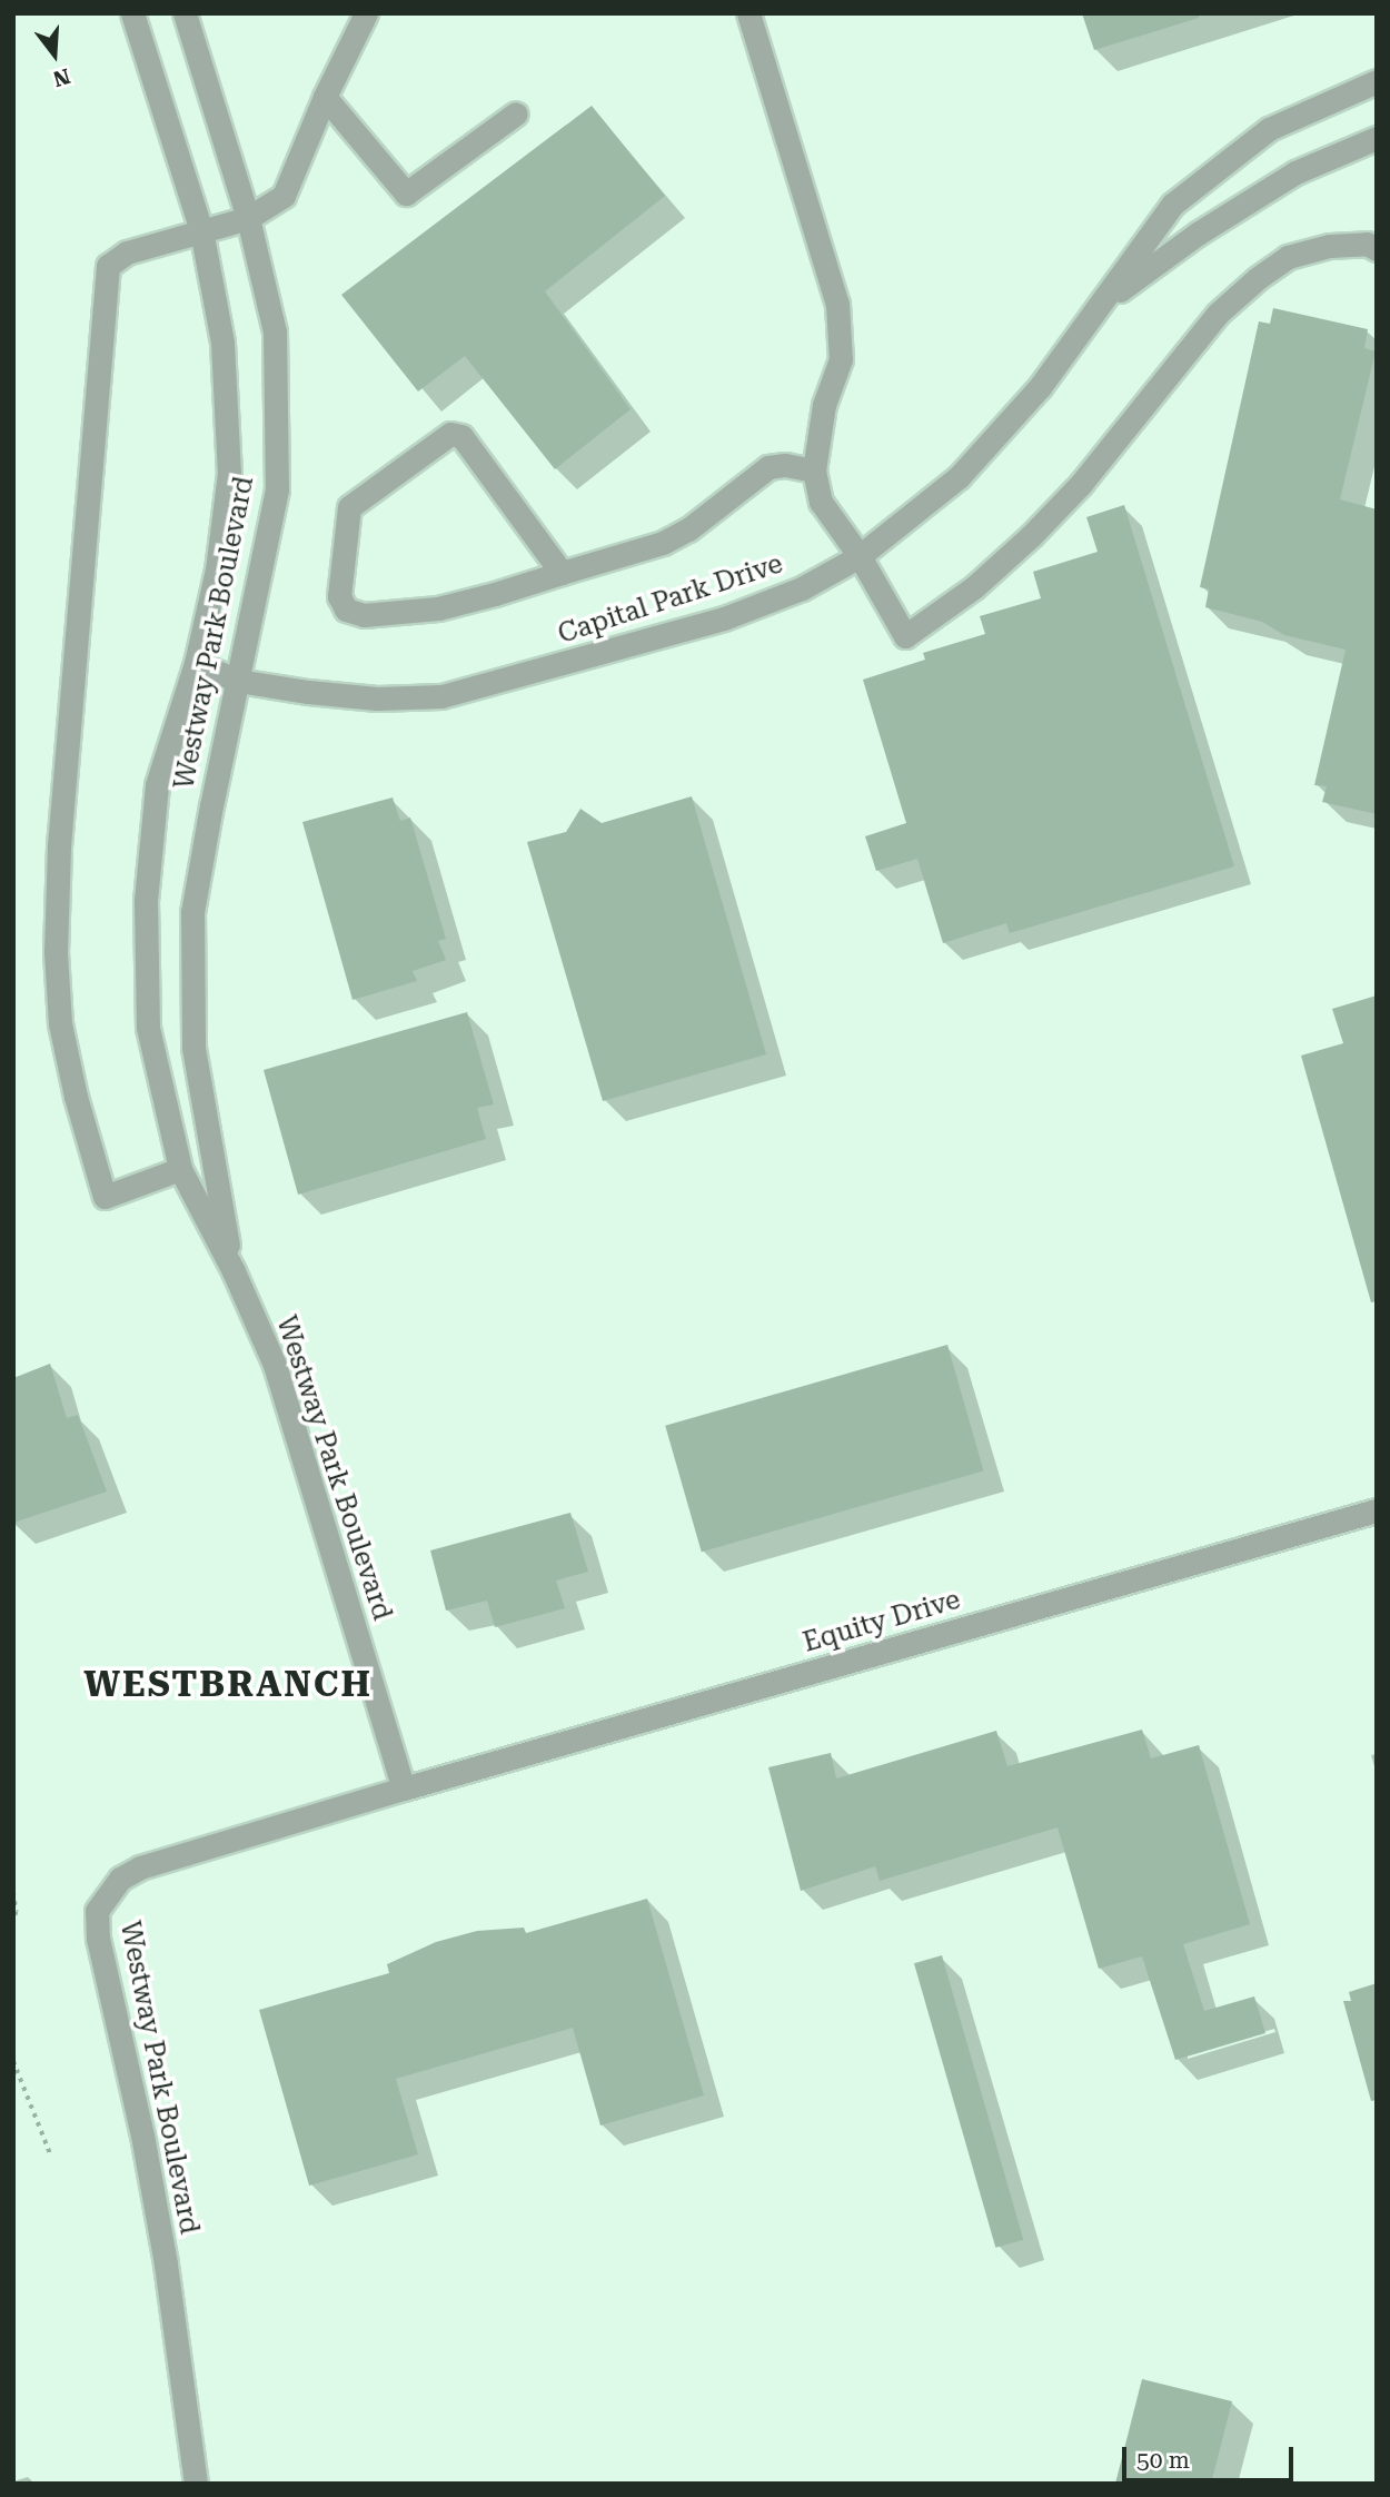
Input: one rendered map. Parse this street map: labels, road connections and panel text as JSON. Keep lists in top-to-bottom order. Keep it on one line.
{"streets":{"street":["Capital Park Drive","Westway Park Boulevard","Equity Drive"]},"crossings":[["Capital Park Drive","Westway Park Boulevard"],["Westway Park Boulevard","Equity Drive"]],"districts":["WESTBRANCH"],"scale_bar":"50 m","north":"bottom"}
